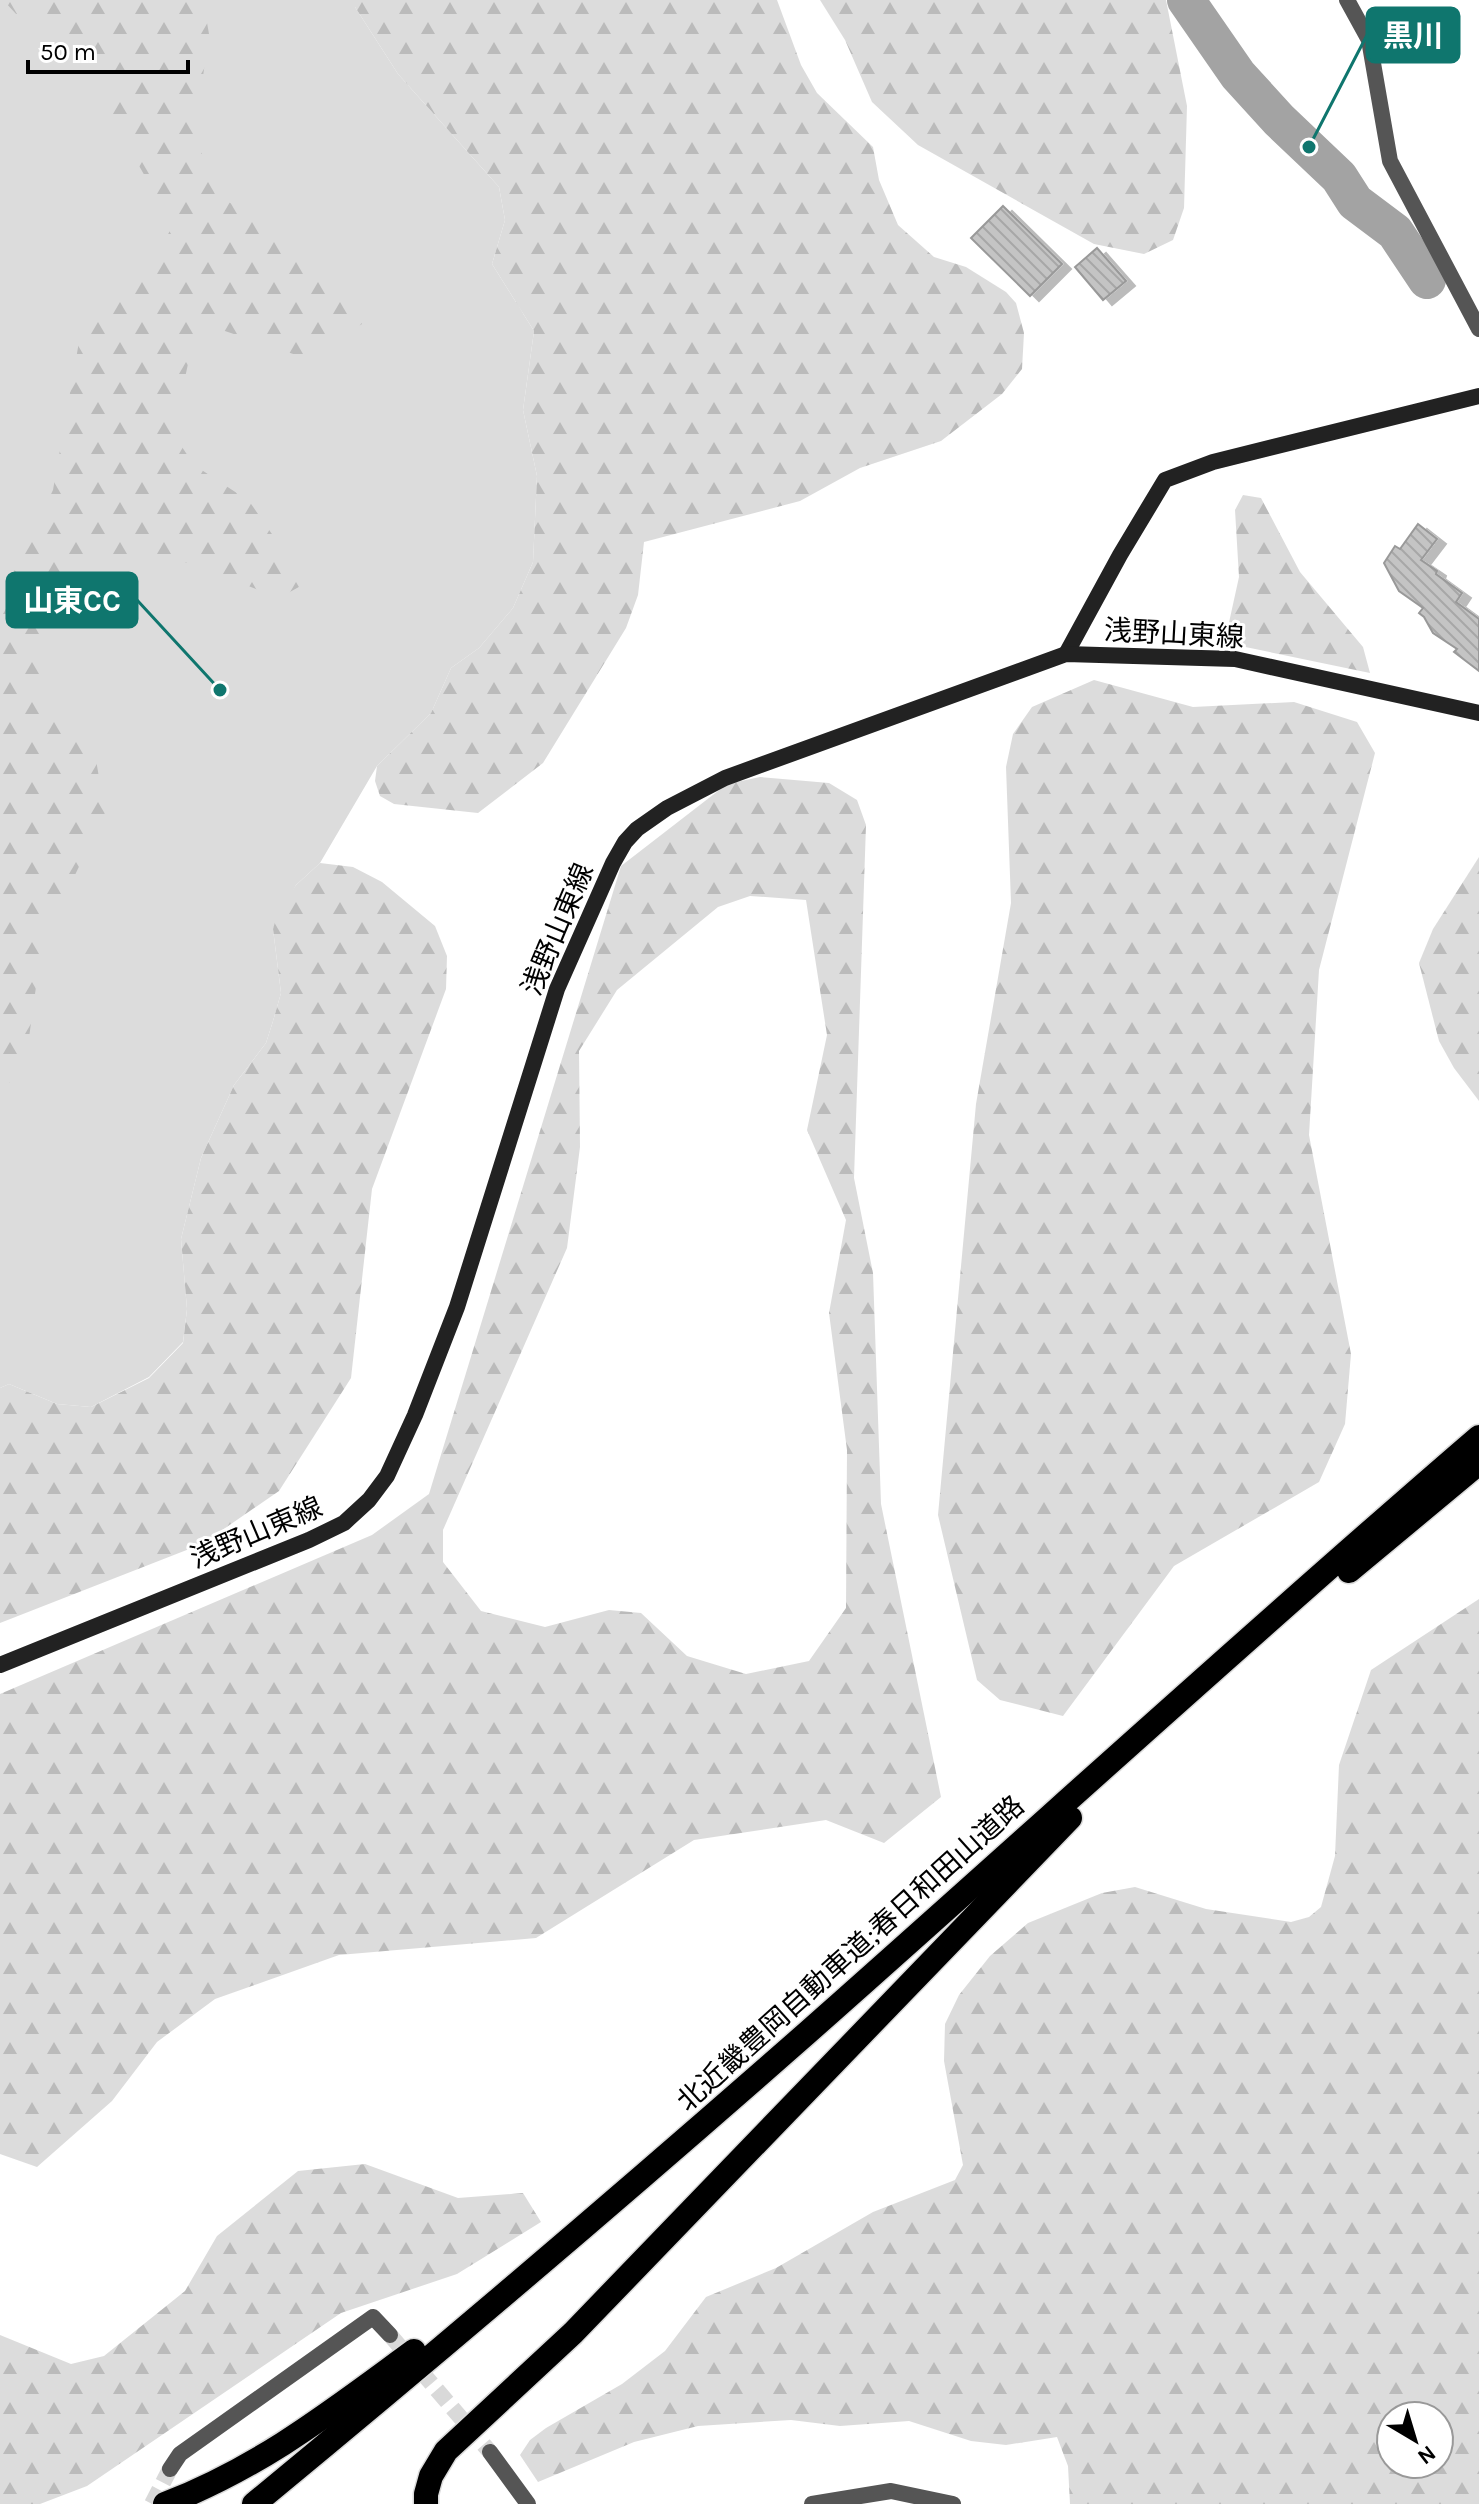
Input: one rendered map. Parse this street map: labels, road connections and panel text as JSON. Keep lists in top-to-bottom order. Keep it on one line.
{"streets":{"highway":["北近畿豊岡自動車道;春日和田山道路"],"main road":["浅野山東線"]},"places":["黒川","山東CC"],"scale_bar":"50 m","north":"bottom right"}
